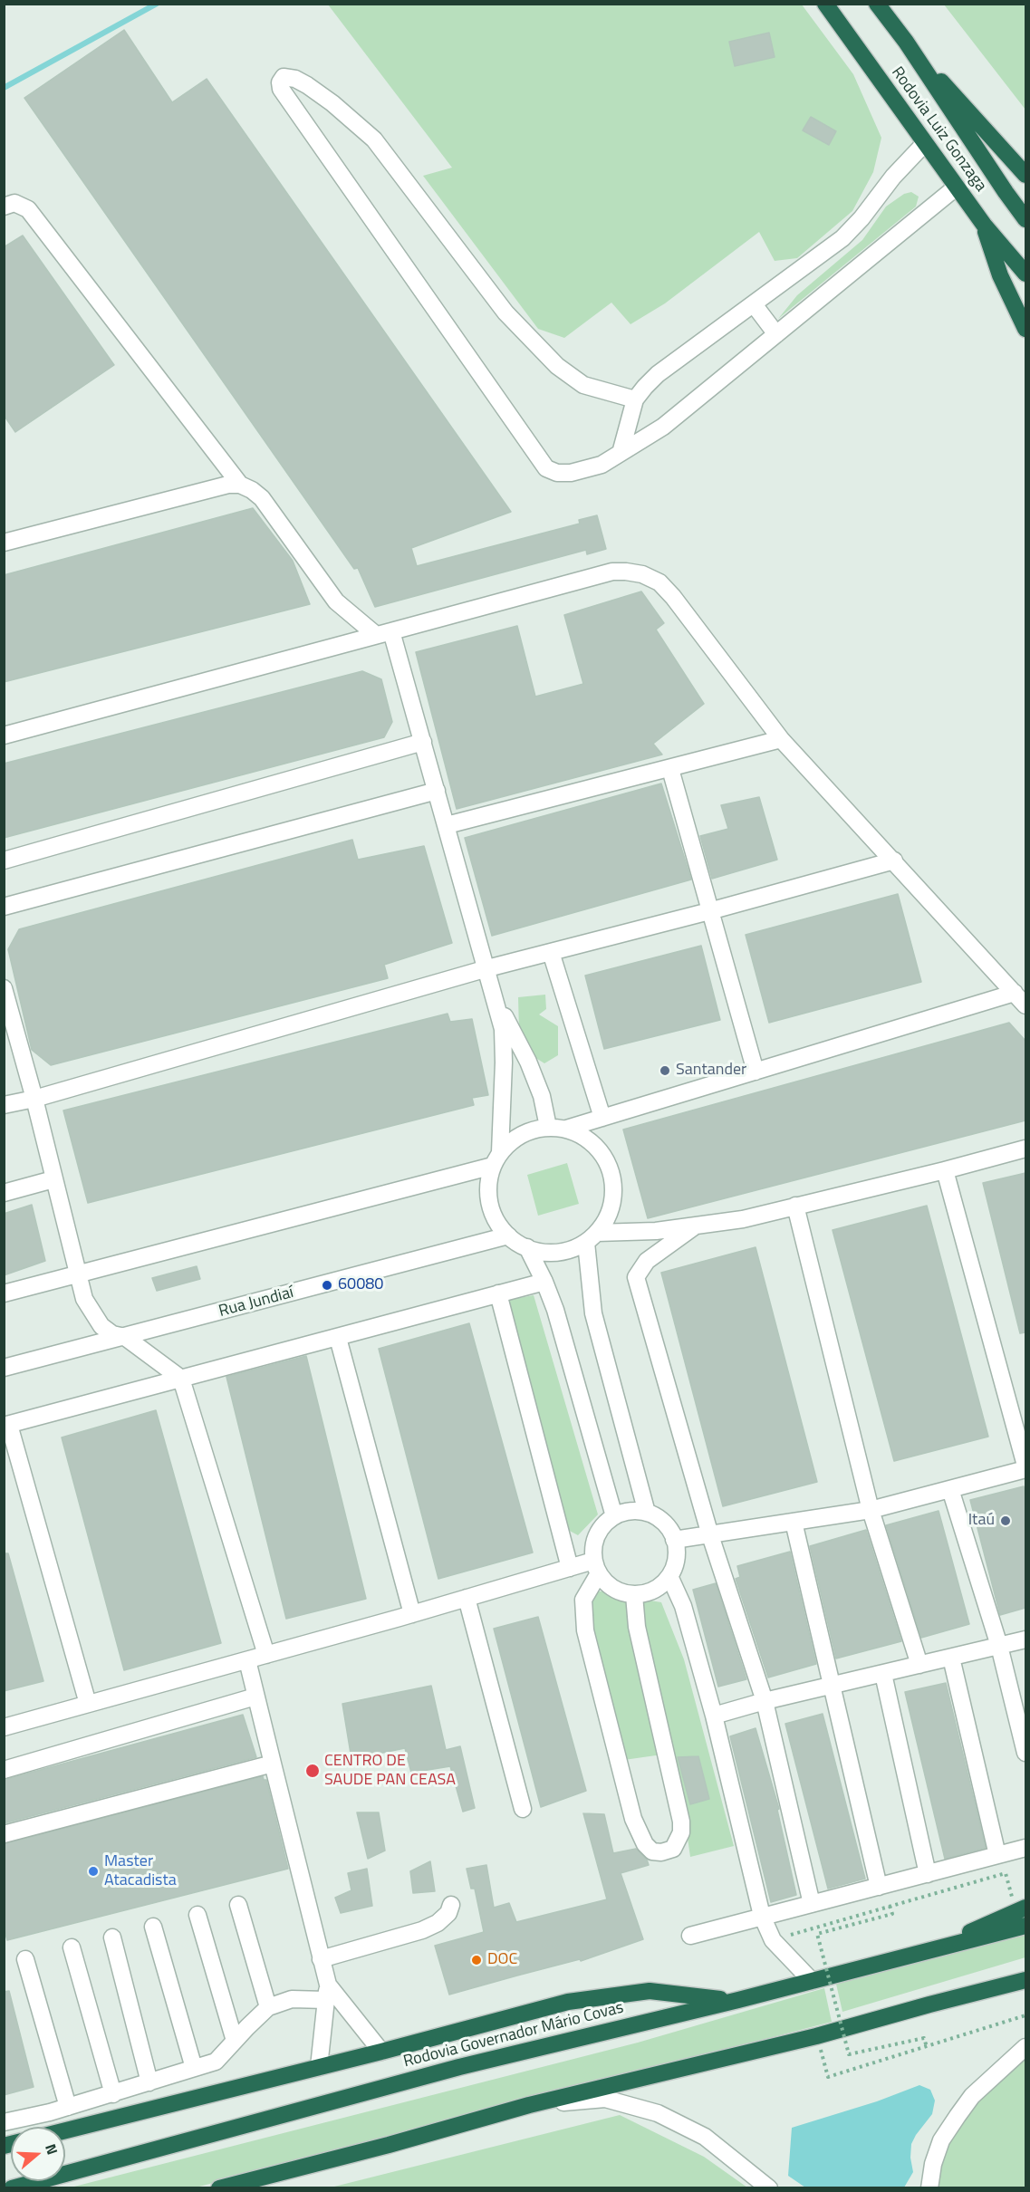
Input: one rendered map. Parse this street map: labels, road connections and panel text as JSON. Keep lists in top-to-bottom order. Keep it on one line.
{"streets":{"highway":["Rodovia Luiz Gonzaga","Rodovia Governador Mário Covas"],"street":["Rua Jundiaí"]},"places":["Santander","60080","Itaú","CENTRO DE SAUDE PAN CEASA","Master Atacadista","DOC"],"north":"right"}
